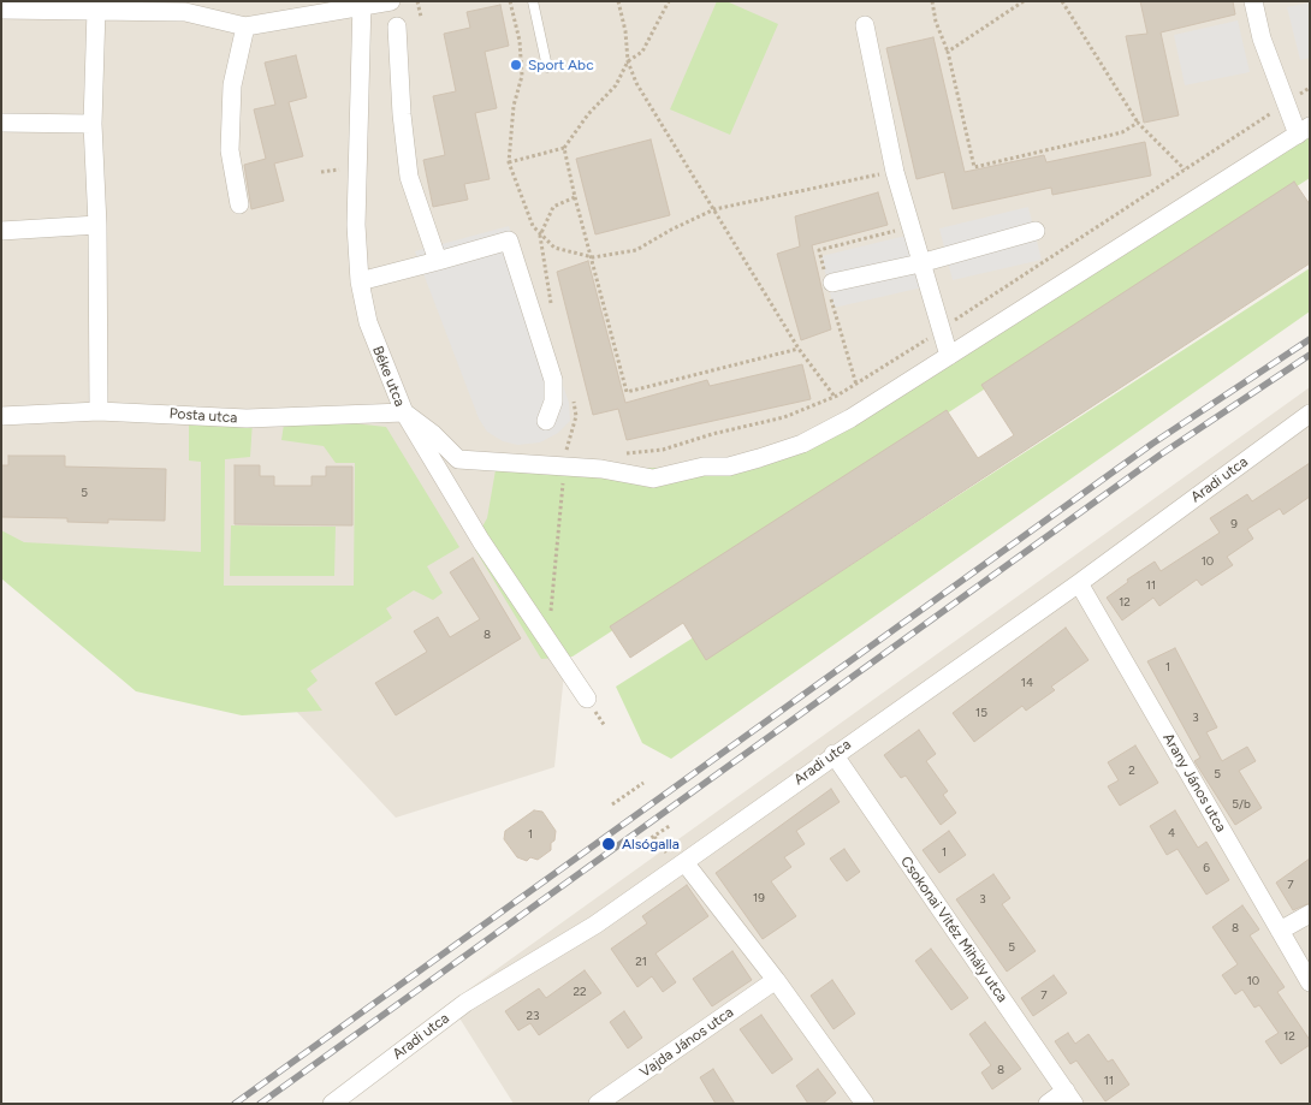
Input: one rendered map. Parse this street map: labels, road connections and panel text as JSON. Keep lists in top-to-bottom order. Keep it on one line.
{"streets":{"street":["Béke utca","Posta utca","Aradi utca","Arany János utca","Csokonai Vitéz Mihály utca","Vajda János utca"]},"crossings":[["Béke utca","Posta utca"],["Aradi utca","Arany János utca"],["Aradi utca","Csokonai Vitéz Mihály utca"]],"places":["Sport Abc","Alsógalla"],"house_numbers":["5","9","10","11","12","8","1","14","15","3","2","5","5/b","4","1","1","6","7","19","3","8","5","21","10","22","7","23","12","8","11"]}
